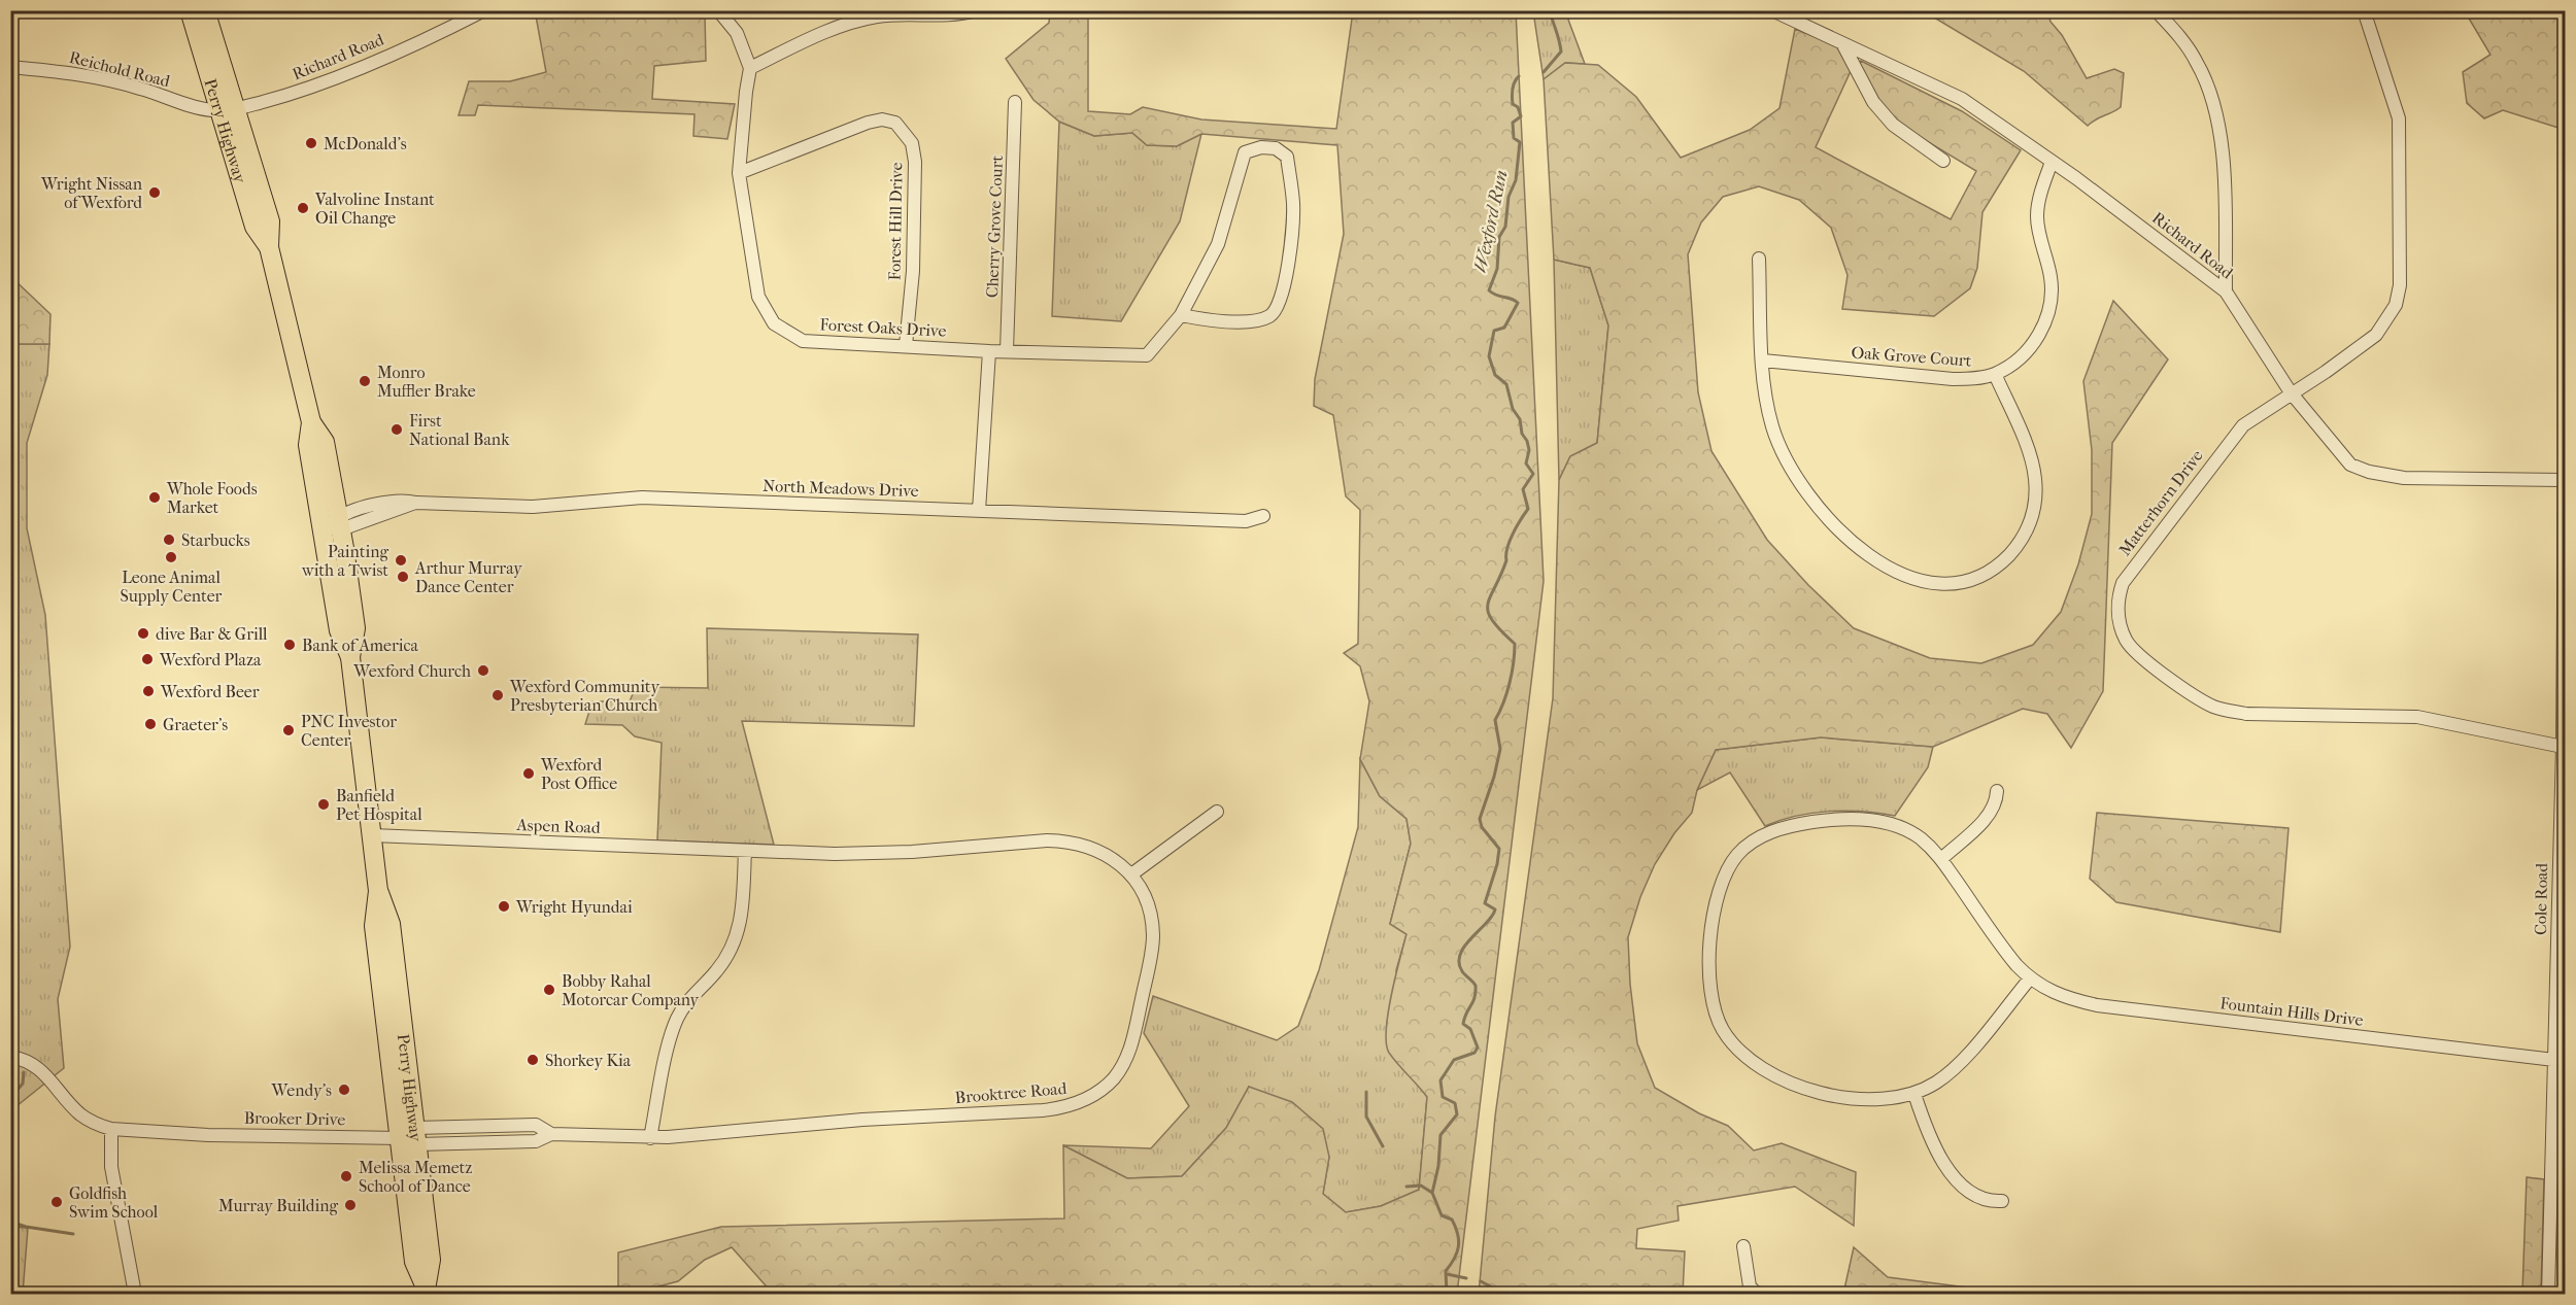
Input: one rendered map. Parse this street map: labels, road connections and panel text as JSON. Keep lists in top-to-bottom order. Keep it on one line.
{"streets":{"highway":["Perry Highway"],"street":["Richard Road","Reichold Road","Forest Hill Drive","Cherry Grove Court","Forest Oaks Drive","Oak Grove Court","North Meadows Drive","Matterhorn Drive","Aspen Road","Cole Road","Fountain Hills Drive","Brooktree Road","Brooker Drive"]},"crossings":[["Richard Road","Reichold Road"],["Richard Road","Perry Highway"],["Richard Road","Matterhorn Drive"],["Richard Road","Cole Road"],["Reichold Road","Perry Highway"],["Perry Highway","North Meadows Drive"],["Perry Highway","Aspen Road"],["Perry Highway","Brooktree Road"],["Perry Highway","Brooker Drive"],["Forest Hill Drive","Forest Oaks Drive"],["Cherry Grove Court","Forest Oaks Drive"],["Matterhorn Drive","Cole Road"],["Aspen Road","Brooktree Road"],["Cole Road","Fountain Hills Drive"],["Brooktree Road","Brooker Drive"]],"water":["Wexford Run"],"places":["McDonald's","Wright Nissan of Wexford","Valvoline Instant Oil Change","Monro Muffler Brake","First National Bank","Whole Foods Market","Starbucks","Leone Animal Supply Center","Painting with a Twist","Arthur Murray Dance Center","dive Bar & Grill","Bank of America","Wexford Plaza","Wexford Church","Wexford Beer","Wexford Community Presbyterian Church","Graeter's","PNC Investor Center","Wexford Post Office","Banfield Pet Hospital","Wright Hyundai","Bobby Rahal Motorcar Company","Shorkey Kia","Wendy's","Melissa Memetz School of Dance","Goldfish Swim School","Murray Building"]}
